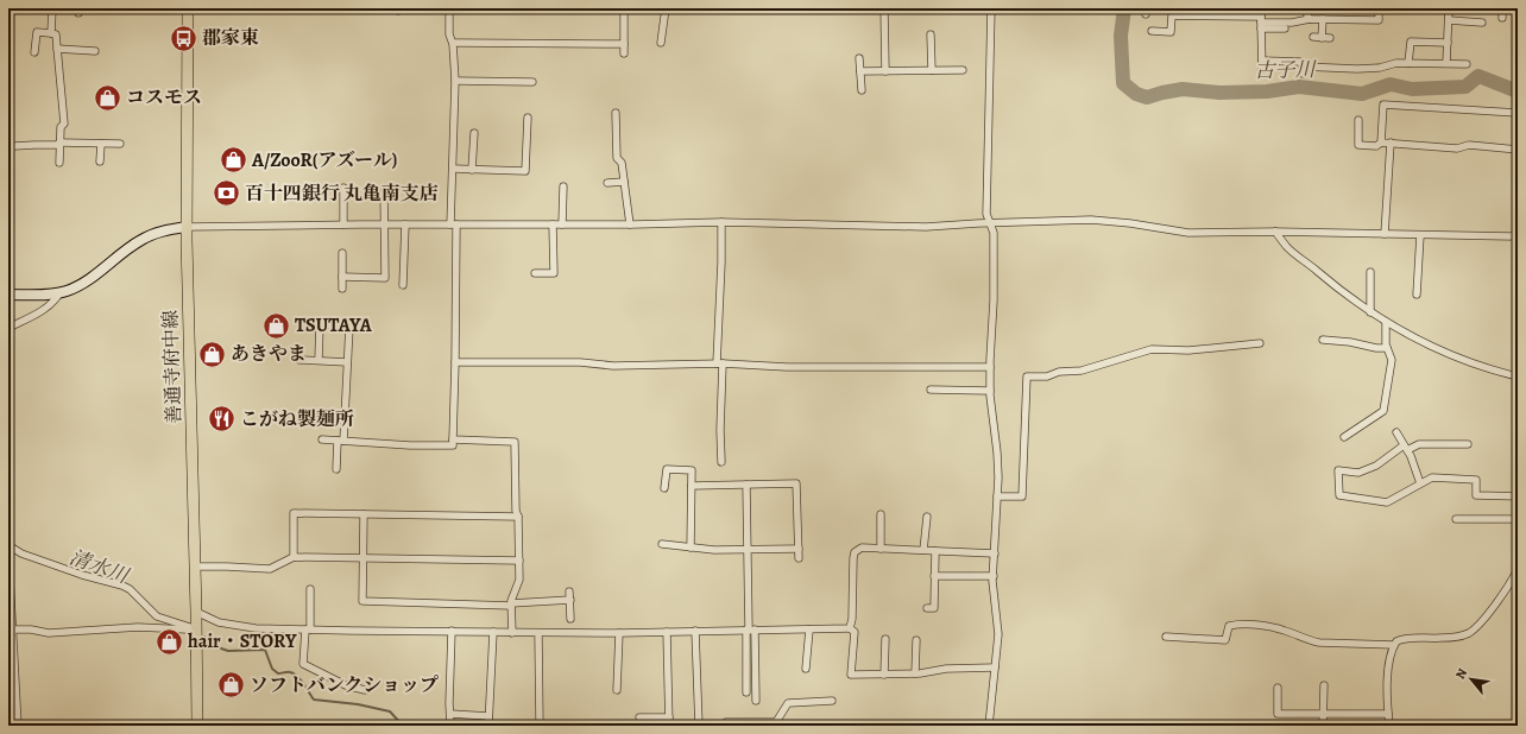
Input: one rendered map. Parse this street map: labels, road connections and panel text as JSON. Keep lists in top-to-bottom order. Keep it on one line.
{"streets":{"main road":["善通寺府中線"]},"water":["古子川","清水川"],"places":{"bus stop":["郡家東"],"shop":["コスモス","A/ZooR(アズール)","TSUTAYA","あきやま","hair・STORY","ソフトバンクショップ"],"bank":["百十四銀行 丸亀南支店"],"restaurant":["こがね製麺所"]},"north":"top left"}
